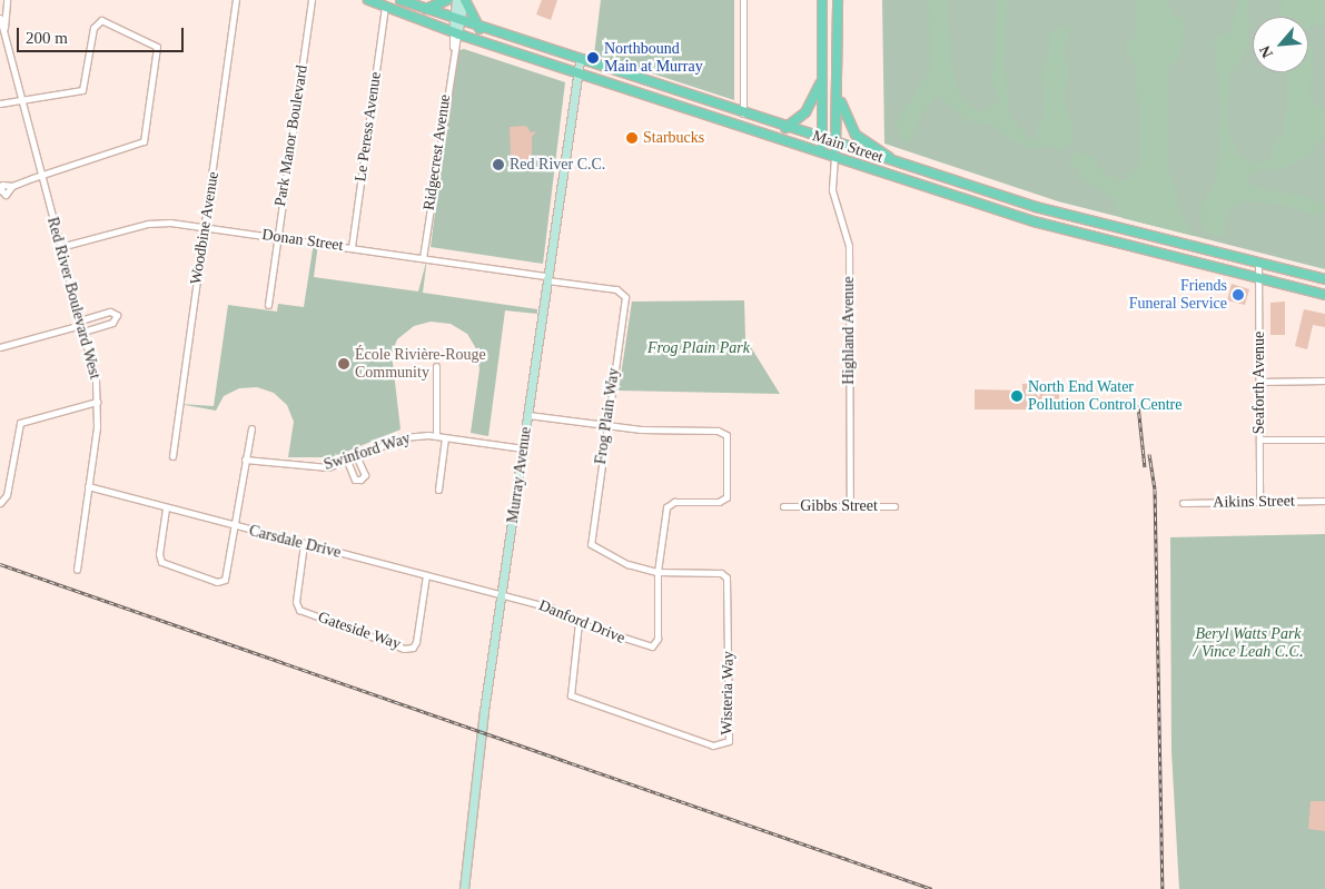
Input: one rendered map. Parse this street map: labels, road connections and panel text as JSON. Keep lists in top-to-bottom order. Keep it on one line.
{"streets":{"main road":["Main Street"],"street":["Le Peress Avenue","Park Manor Boulevard","Ridgecrest Avenue","Woodbine Avenue","Donan Street","Red River Boulevard West","Highland Avenue","Seaforth Avenue","Frog Plain Way","Swinford Way","Murray Avenue","Aikins Street","Gibbs Street","Carsdale Drive","Danford Drive","Gateside Way","Wisteria Way"]},"crossings":[["Le Peress Avenue","Main Street"],["Le Peress Avenue","Donan Street"],["Park Manor Boulevard","Donan Street"],["Main Street","Ridgecrest Avenue"],["Main Street","Highland Avenue"],["Main Street","Seaforth Avenue"],["Main Street","Murray Avenue"],["Ridgecrest Avenue","Donan Street"],["Woodbine Avenue","Donan Street"],["Donan Street","Red River Boulevard West"],["Donan Street","Frog Plain Way"],["Donan Street","Murray Avenue"],["Red River Boulevard West","Carsdale Drive"],["Highland Avenue","Gibbs Street"],["Seaforth Avenue","Aikins Street"],["Frog Plain Way","Murray Avenue"],["Frog Plain Way","Danford Drive"],["Frog Plain Way","Wisteria Way"],["Swinford Way","Murray Avenue"],["Murray Avenue","Carsdale Drive"],["Murray Avenue","Danford Drive"],["Carsdale Drive","Danford Drive"],["Carsdale Drive","Gateside Way"],["Danford Drive","Wisteria Way"]],"parks":["Frog Plain Park","Beryl Watts Park / Vince Leah C.C."],"places":["Northbound Main at Murray","Starbucks","Red River C.C.","Friends Funeral Service","École Rivière-Rouge Community","North End Water Pollution Control Centre"],"scale_bar":"200 m","north":"bottom left"}
